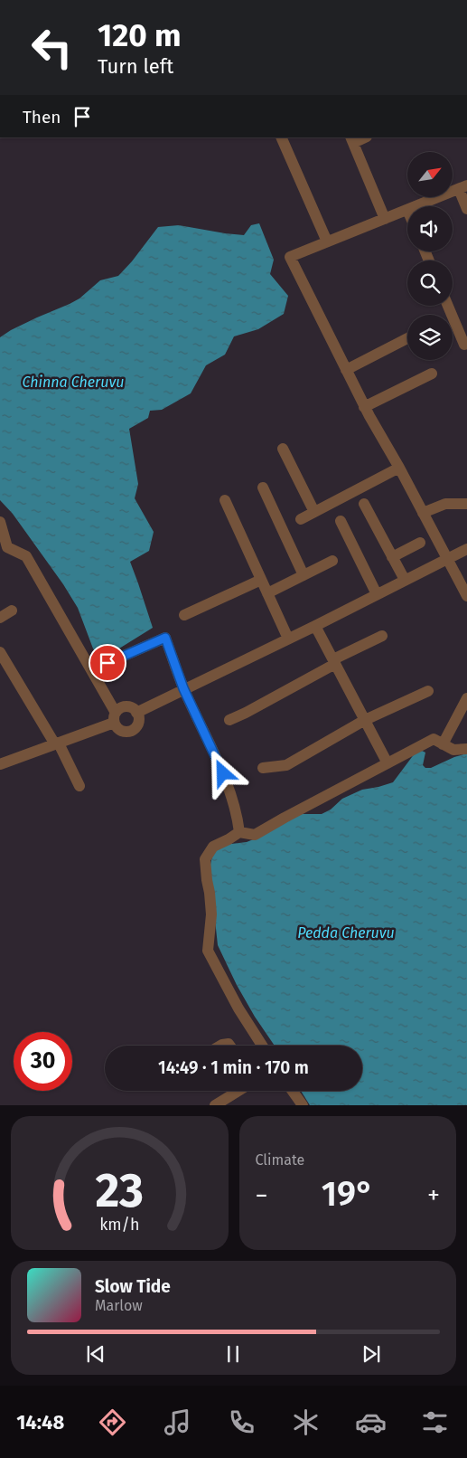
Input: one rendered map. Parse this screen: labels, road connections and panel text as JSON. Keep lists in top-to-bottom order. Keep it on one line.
{"water":["Chinna Cheruvu","Pedda Cheruvu"],"north":"top right","page":{"turn":["120 m","Turn left"],"then":"Then","limit":"30","trip":"14:49 · 1 min · 170 m","tile":"Climate","heat":["−","19°","+"],"song":["Slow Tide","Marlow"],"tabs":"14:48","gauge":["23","km/h"]}}
